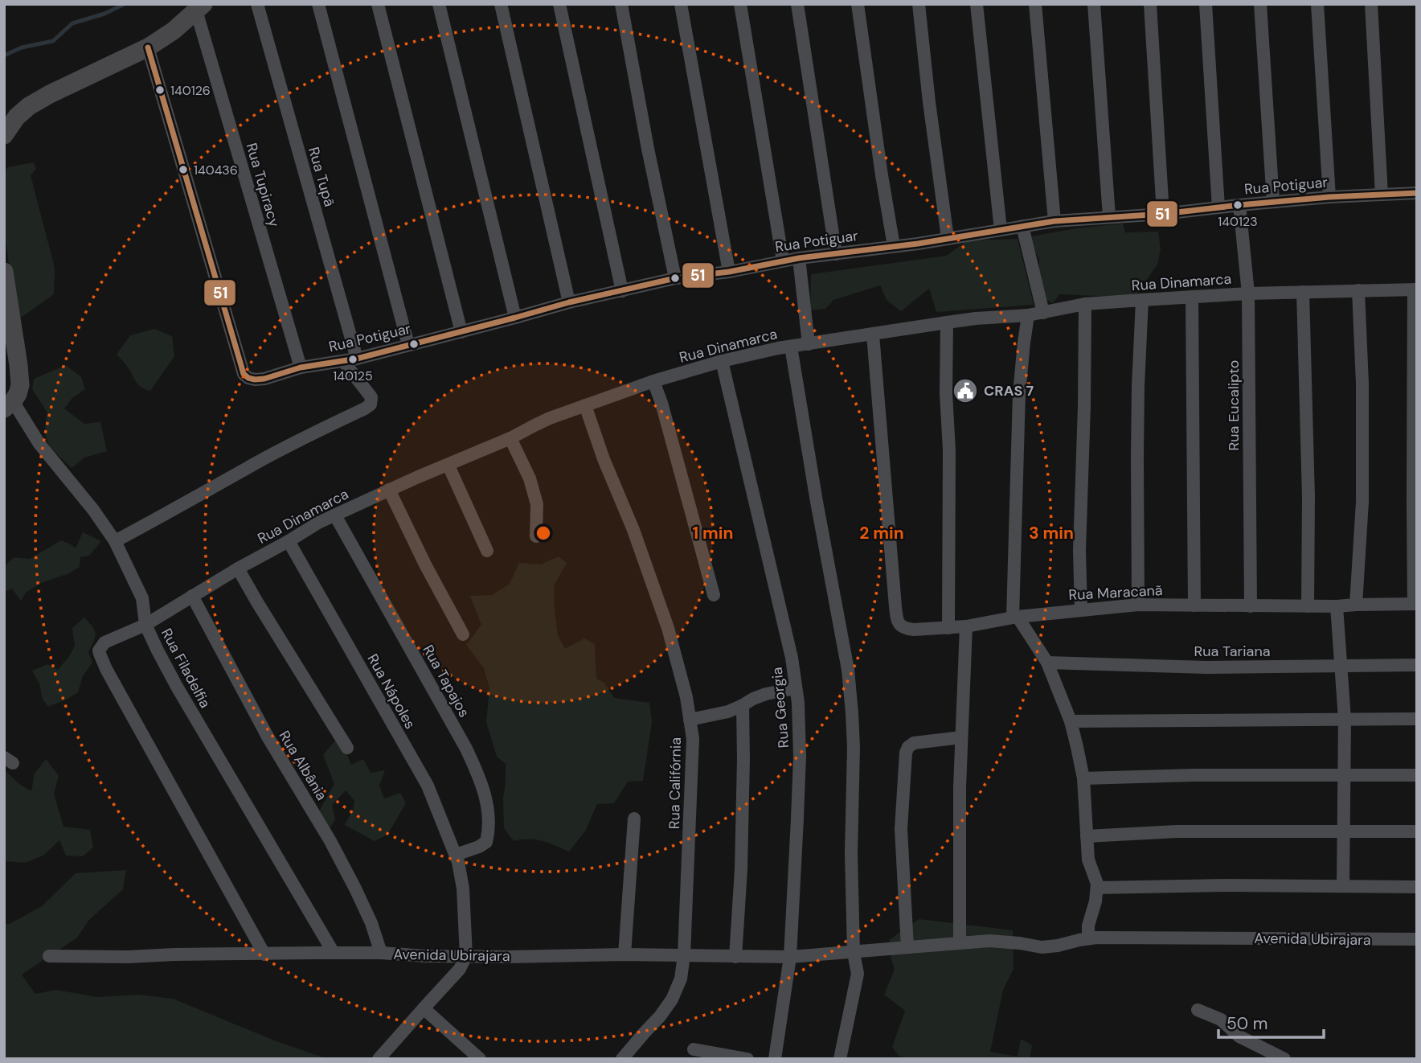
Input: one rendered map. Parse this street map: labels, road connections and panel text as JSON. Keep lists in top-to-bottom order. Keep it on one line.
{"streets":{"street":["Rua Tupã","Rua Tupiracy","Rua Potiguar","Rua Dinamarca","Rua Eucalipto","Rua Maracanã","Rua Tariana","Rua Filadelfia","Rua Tapajos","Rua Nápoles","Rua Georgia","Rua Albânia","Rua Califórnia","Avenida Ubirajara"]},"crossings":[["Rua Tupã","Rua Potiguar"],["Rua Tupiracy","Rua Potiguar"],["Rua Potiguar","Rua Eucalipto"],["Rua Dinamarca","Rua Eucalipto"],["Rua Dinamarca","Rua Maracanã"],["Rua Dinamarca","Rua Filadelfia"],["Rua Dinamarca","Rua Tapajos"],["Rua Dinamarca","Rua Nápoles"],["Rua Dinamarca","Rua Georgia"],["Rua Dinamarca","Rua Albânia"],["Rua Dinamarca","Rua Califórnia"],["Rua Dinamarca","Avenida Ubirajara"],["Rua Eucalipto","Rua Maracanã"],["Rua Filadelfia","Avenida Ubirajara"],["Rua Tapajos","Rua Nápoles"],["Rua Nápoles","Avenida Ubirajara"],["Rua Georgia","Avenida Ubirajara"],["Rua Albânia","Avenida Ubirajara"],["Rua Califórnia","Avenida Ubirajara"]],"places":{"other":["140126","140436","140123","140125"],"public building":["CRAS 7"]},"lines":["transit line 51"],"scale_bar":"50 m","rings":["1 min","2 min","3 min"]}
